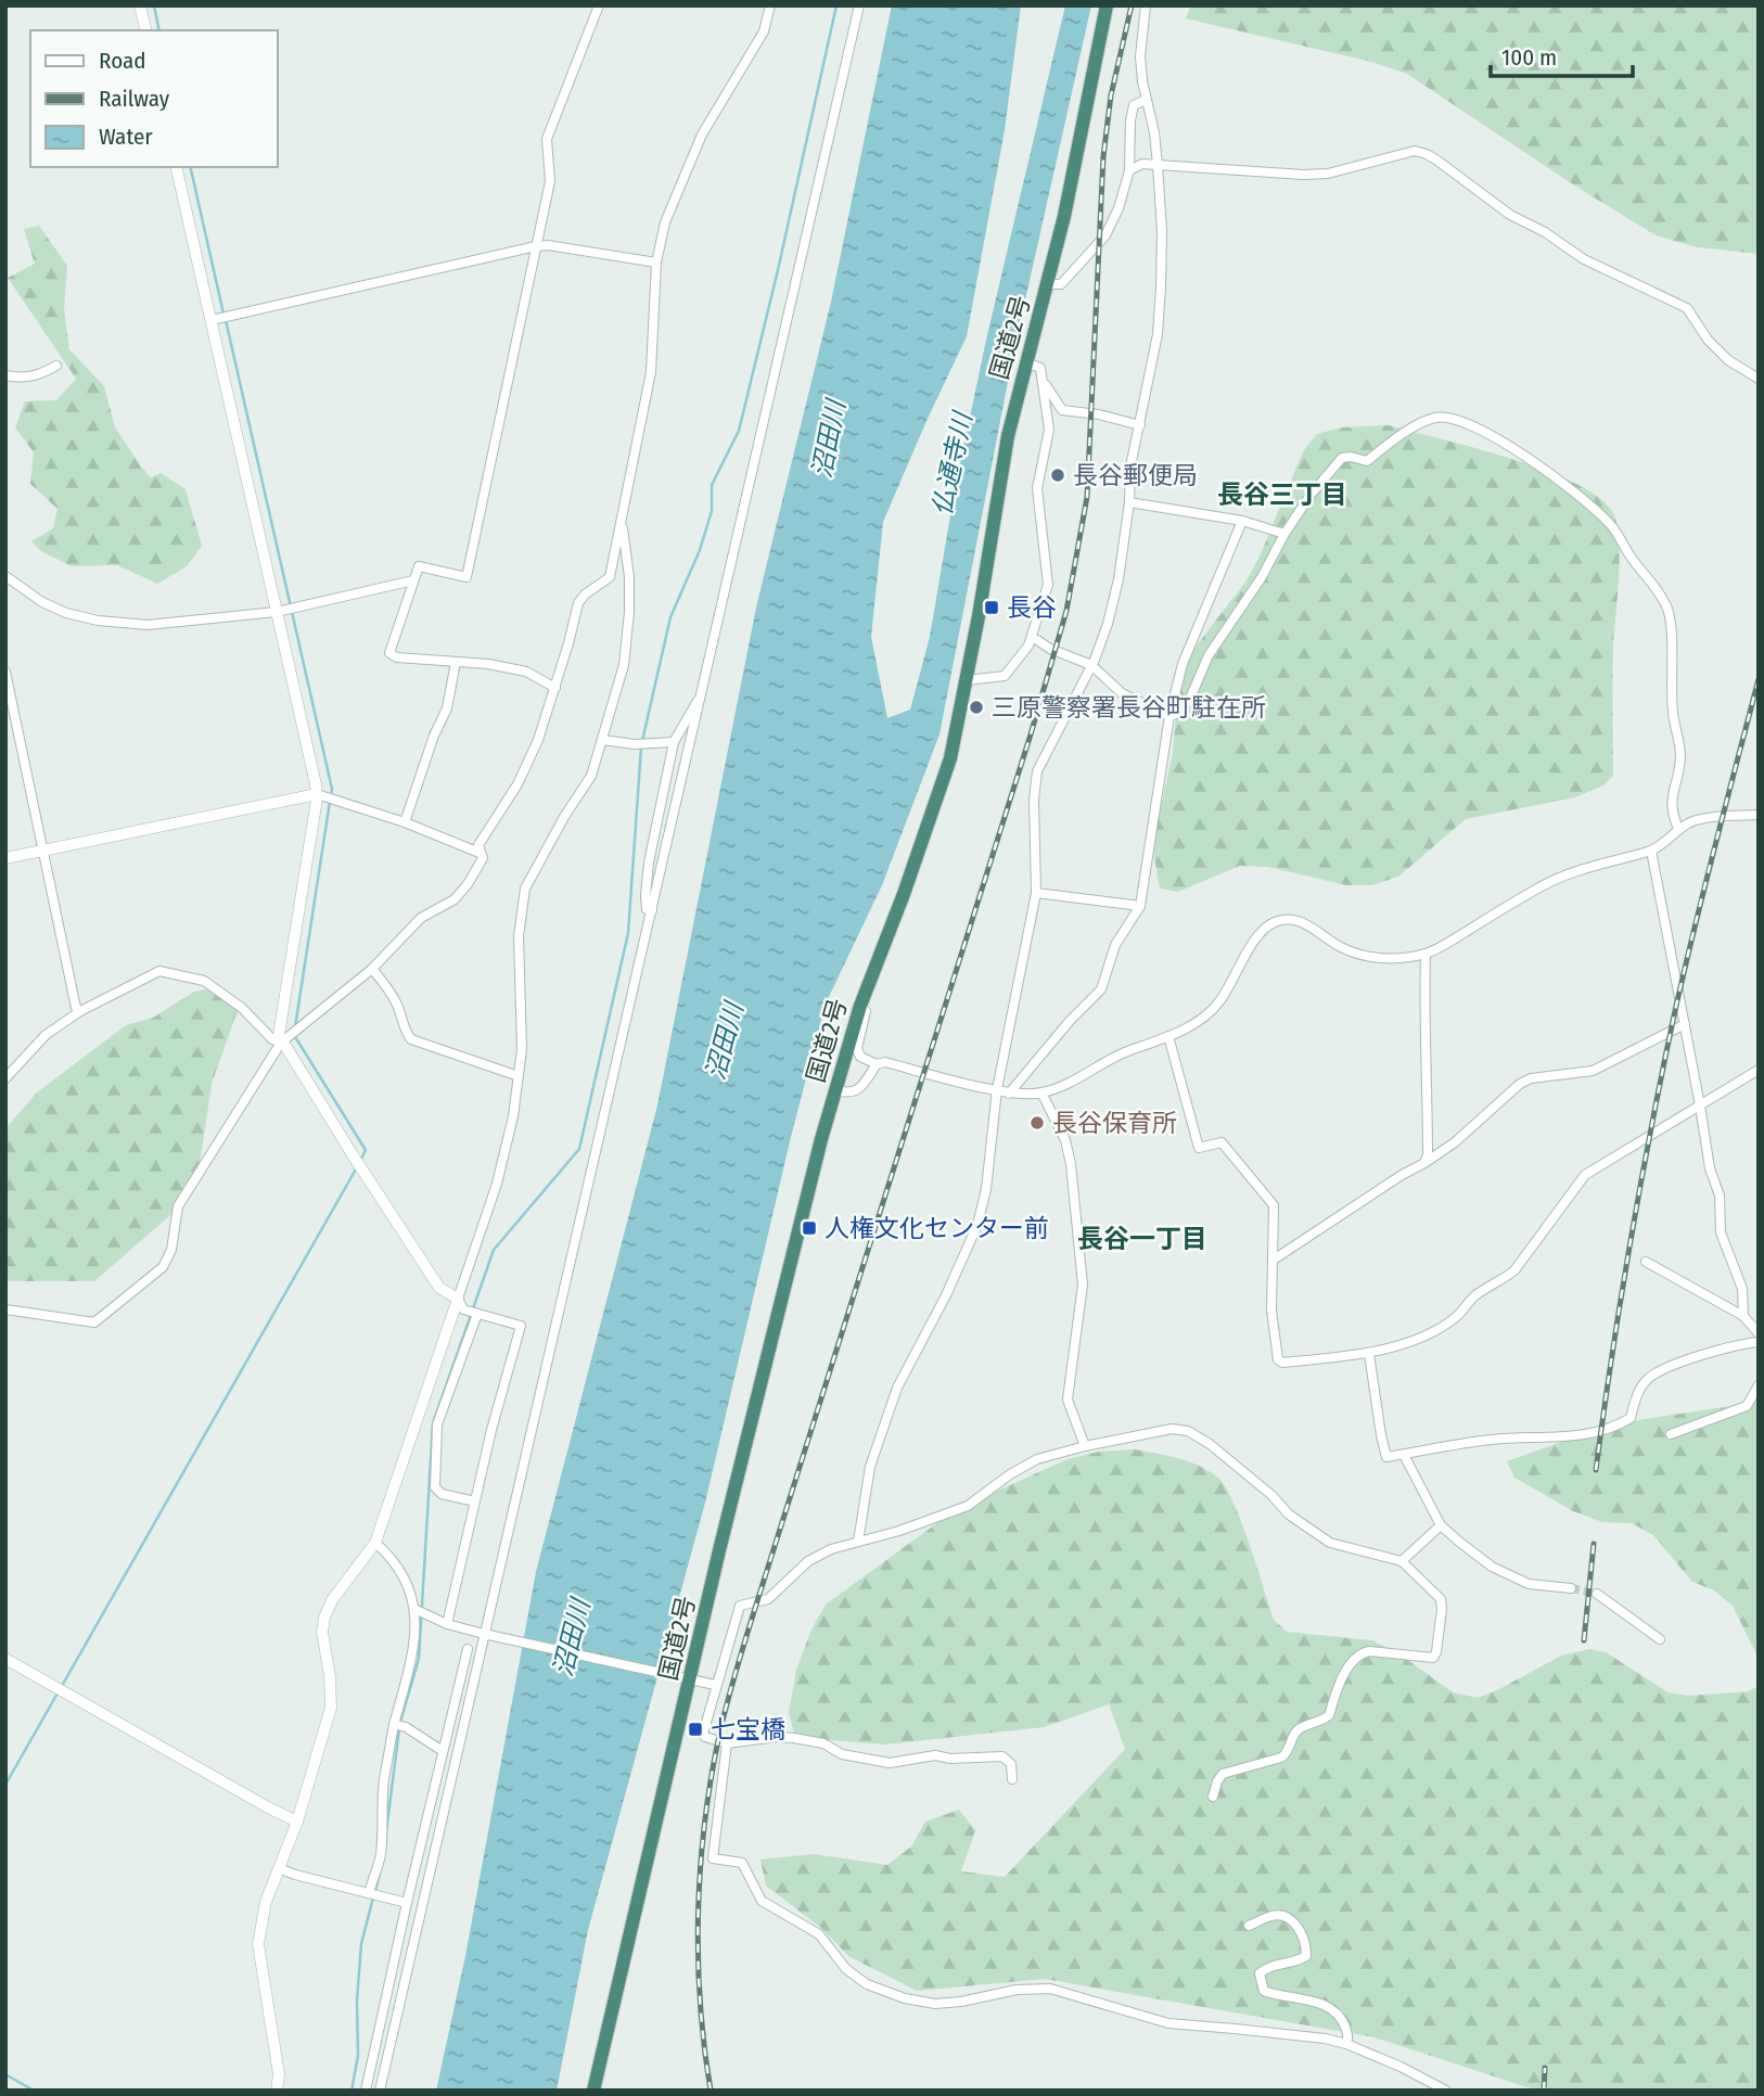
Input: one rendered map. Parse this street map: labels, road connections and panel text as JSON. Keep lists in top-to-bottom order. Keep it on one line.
{"streets":{"highway":["国道2号"]},"districts":["長谷三丁目","長谷一丁目"],"water":["沼田川","仏通寺川"],"places":{"other":["長谷郵便局","三原警察署長谷町駐在所","長谷保育所"],"transit":["長谷","人権文化センター前","七宝橋"]},"legend":["Road","Railway","Water"],"scale_bar":"100 m"}
